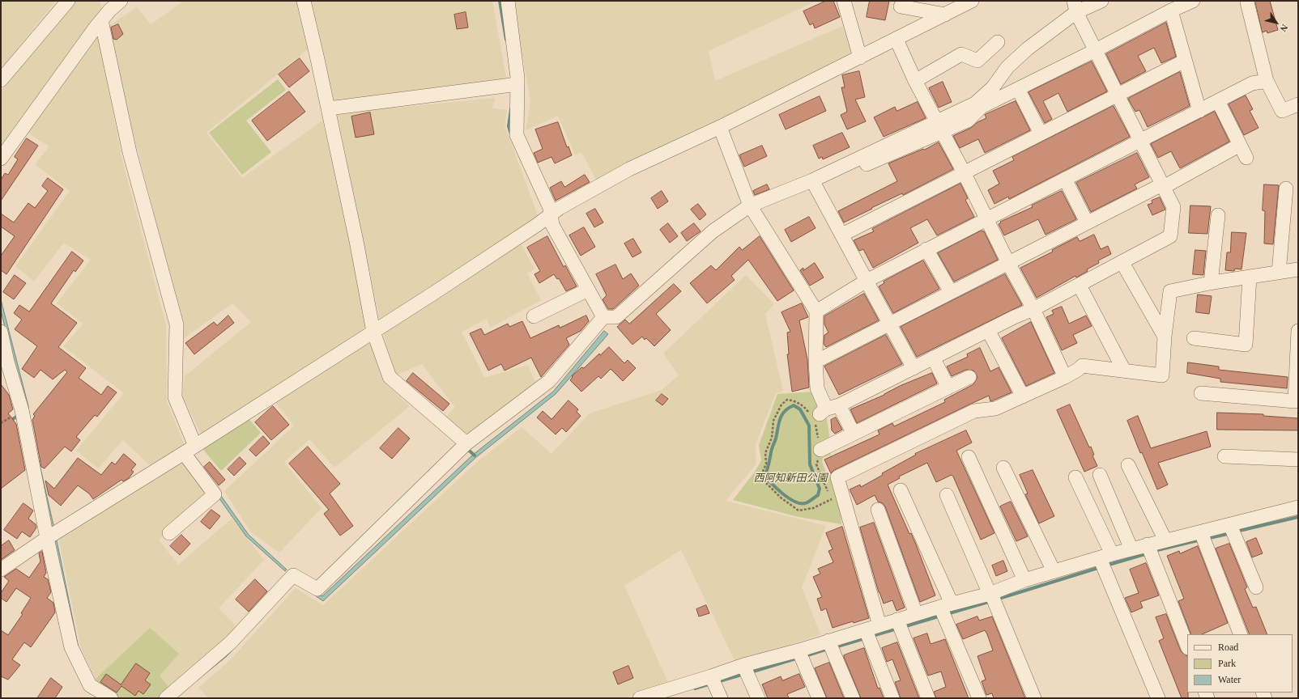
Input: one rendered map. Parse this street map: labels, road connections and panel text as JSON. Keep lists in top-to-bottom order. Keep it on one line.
{"parks":["西阿知新田公園"],"legend":["Road","Park","Water"],"north":"bottom right"}
